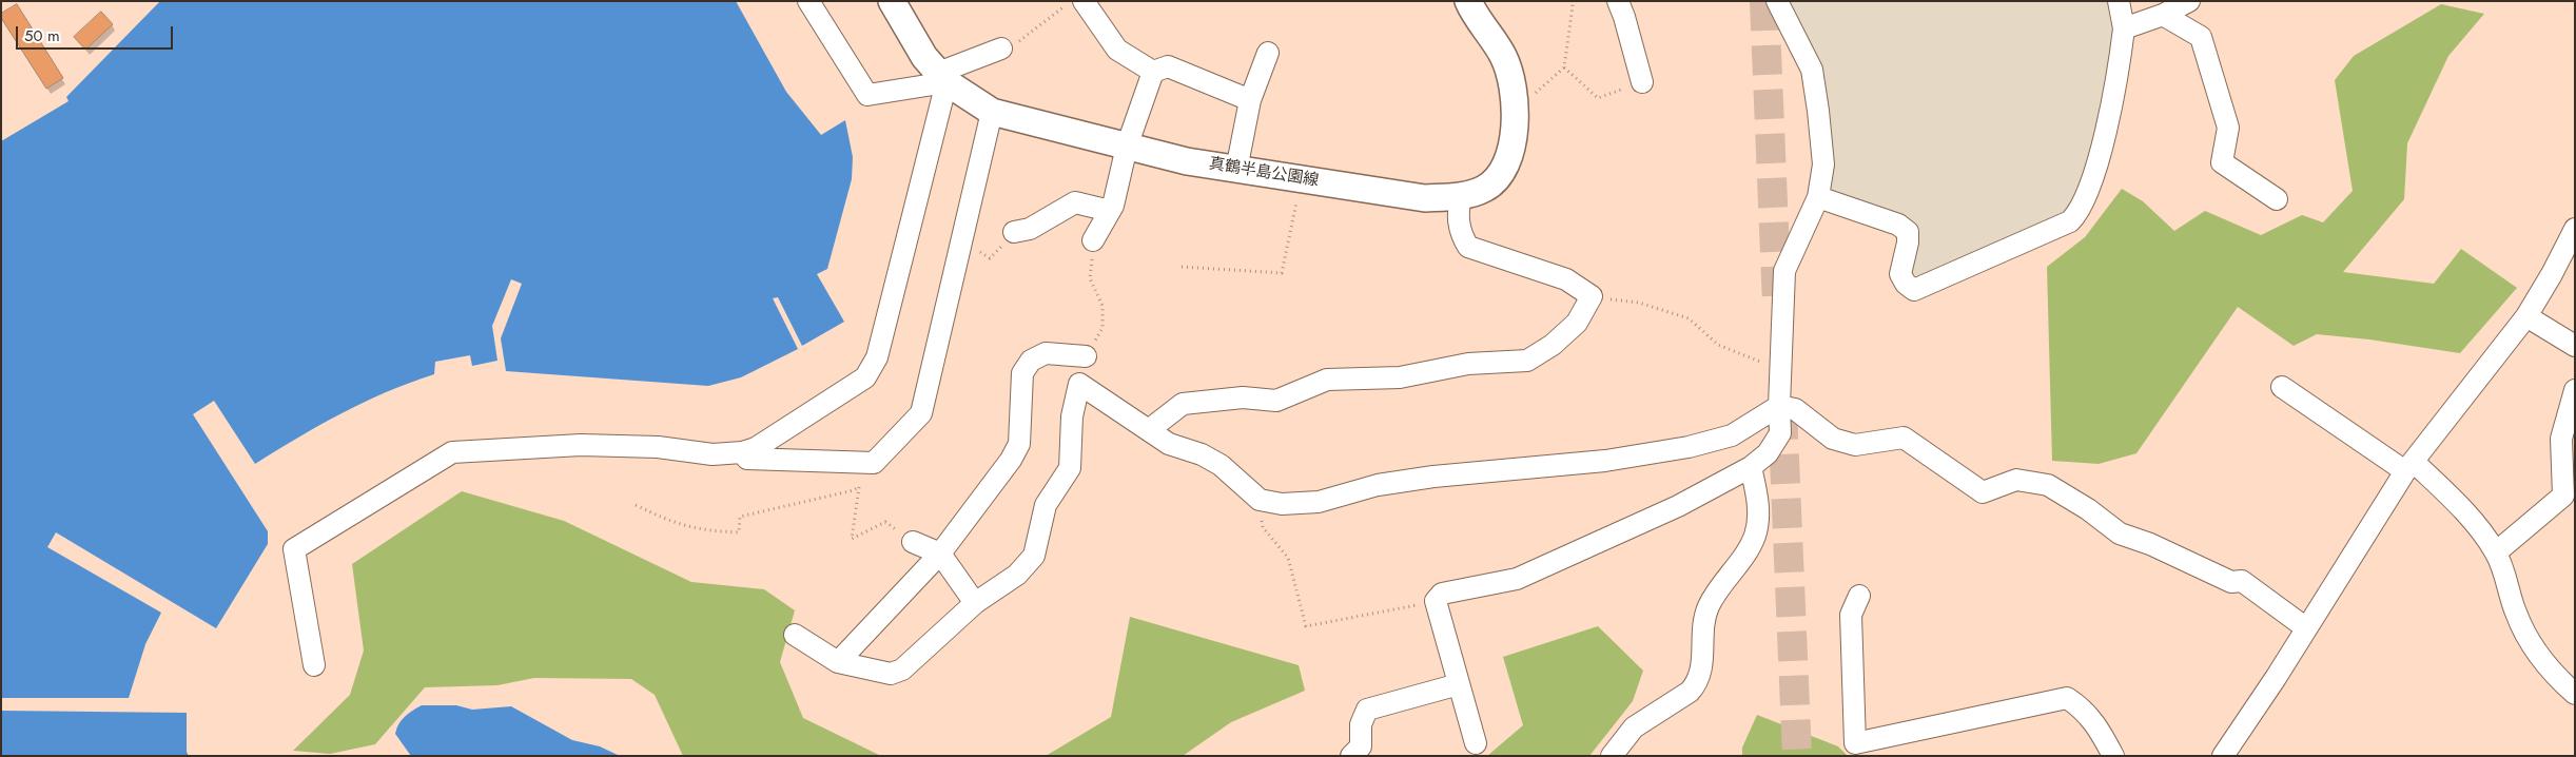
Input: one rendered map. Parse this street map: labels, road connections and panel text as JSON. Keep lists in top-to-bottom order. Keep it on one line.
{"streets":{"main road":["真鶴半島公園線"]},"scale_bar":"50 m"}
